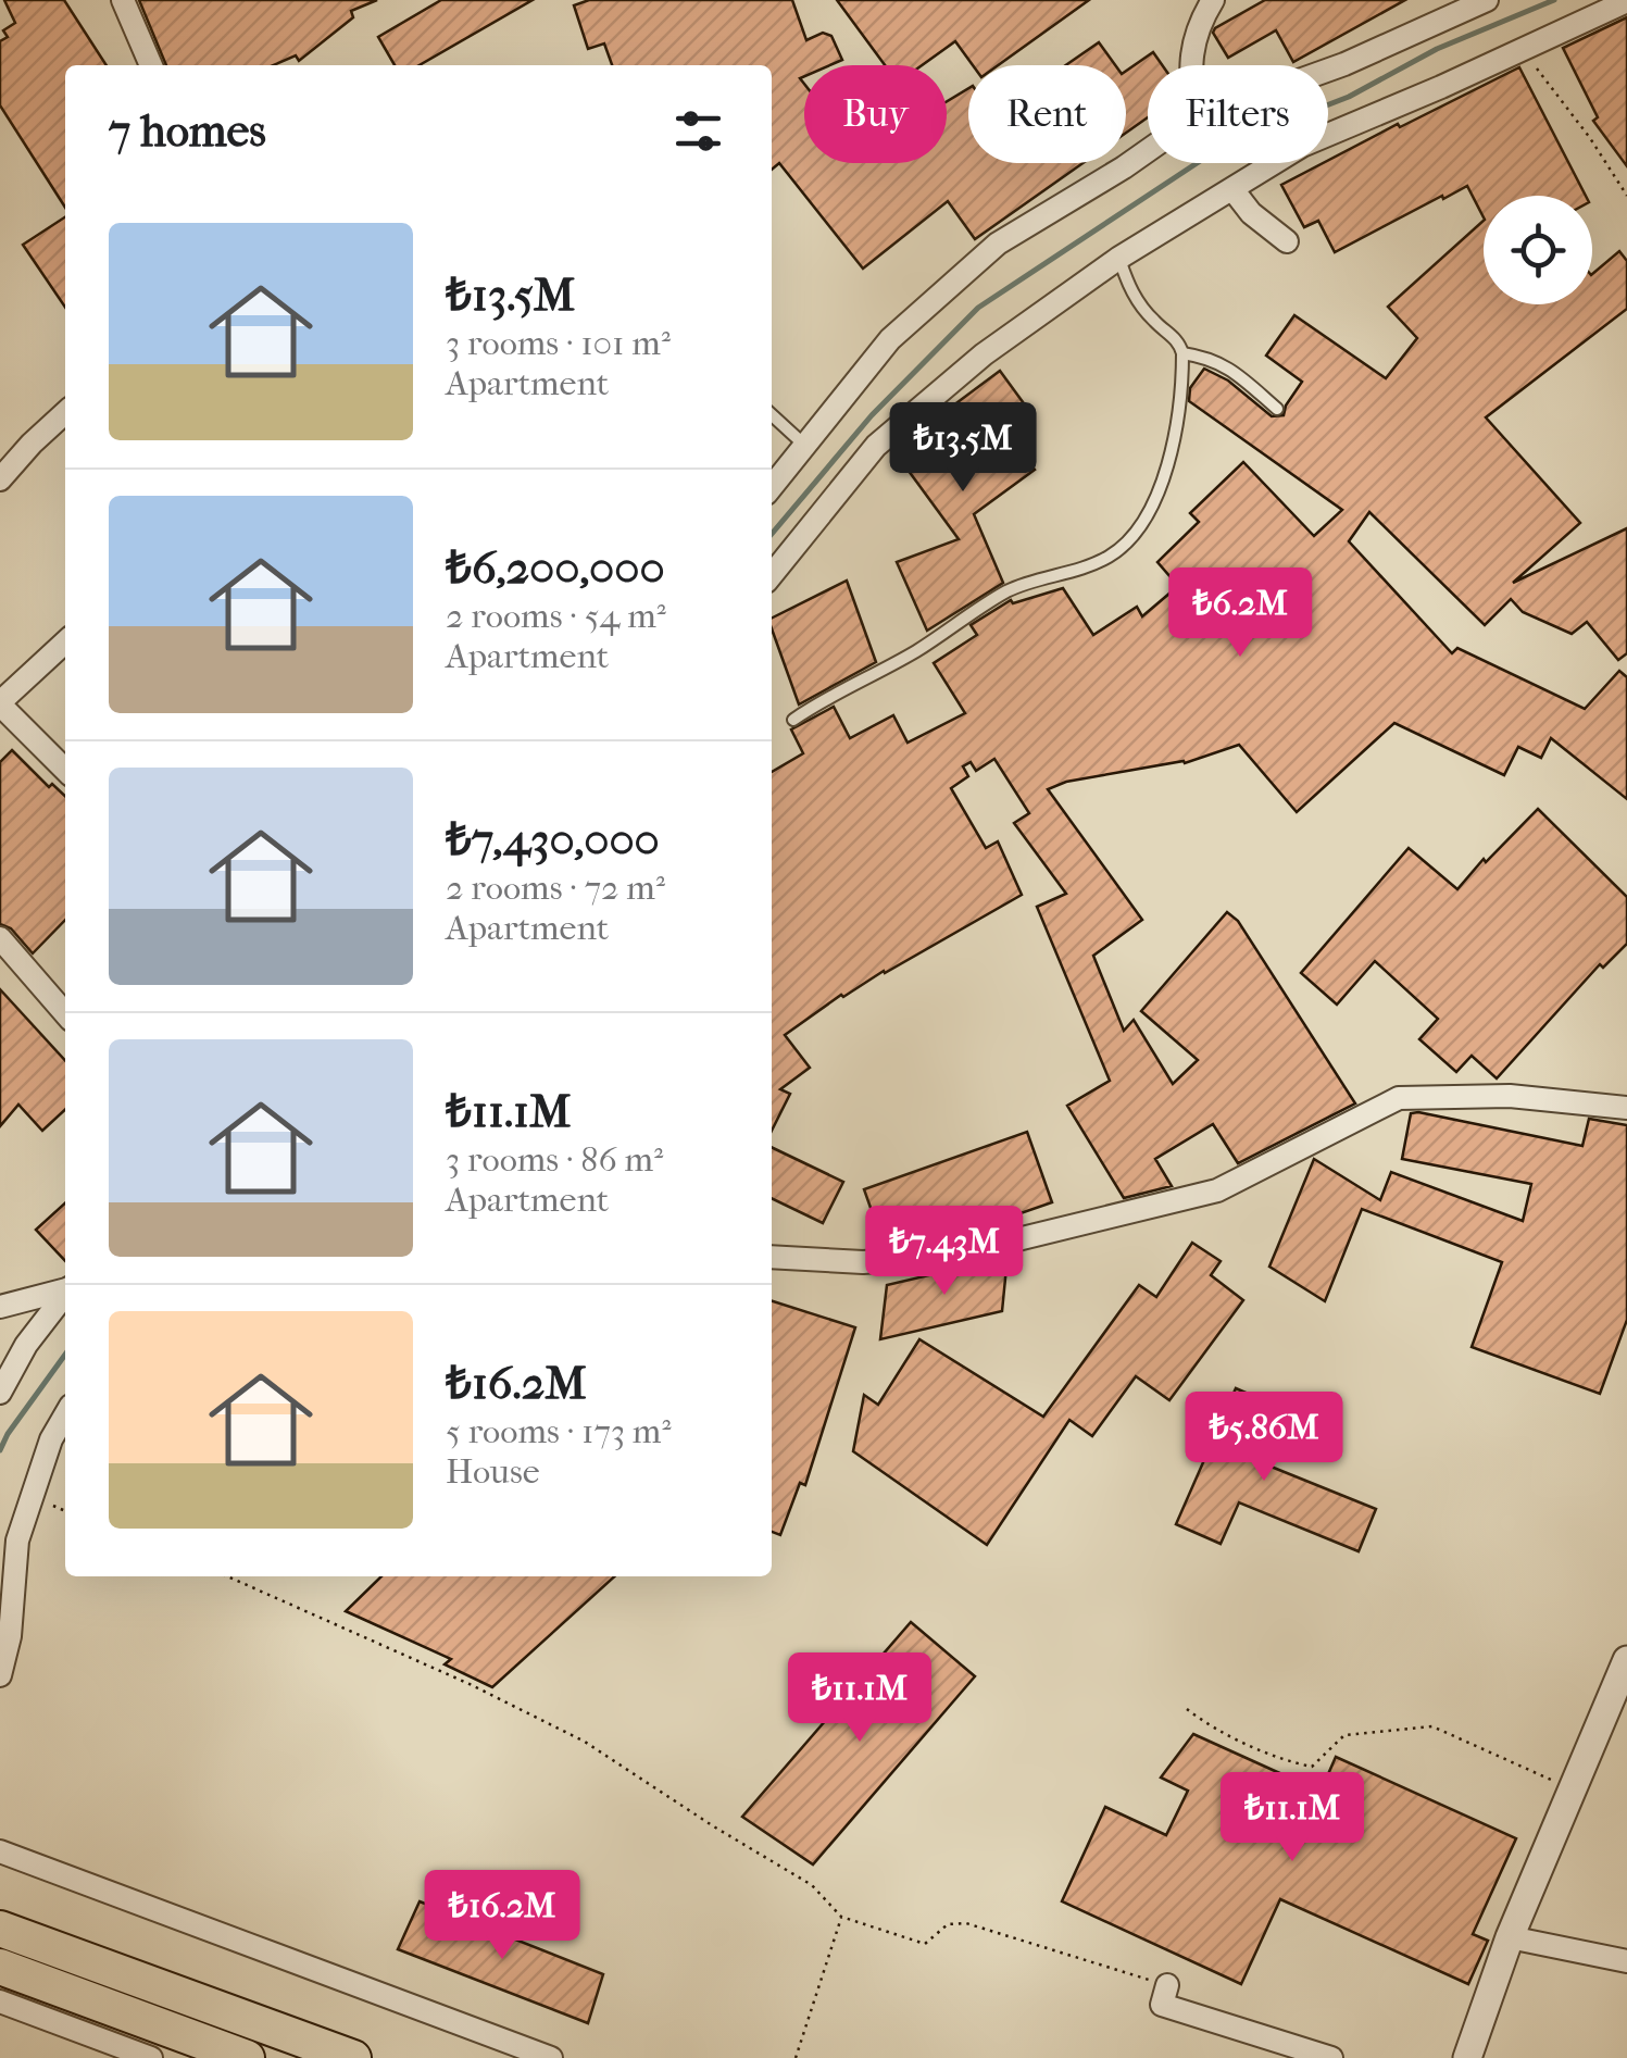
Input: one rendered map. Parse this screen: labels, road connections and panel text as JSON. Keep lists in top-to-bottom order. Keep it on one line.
{"page":{"chip":["Buy","Rent","Filters"],"heading":"7 homes","list":[{"name":"₺13.5M","note":"3 rooms · 101 m² · Apartment"},{"name":"₺6,200,000","note":"2 rooms · 54 m² · Apartment"},{"name":"₺7,430,000","note":"2 rooms · 72 m² · Apartment"},{"name":"₺11.1M","note":"3 rooms · 86 m² · Apartment"},{"name":"₺16.2M","note":"5 rooms · 173 m² · House"}],"price":["₺13.5M","₺6.2M","₺7.43M","₺5.86M","₺11.1M","₺11.1M","₺16.2M"]}}
